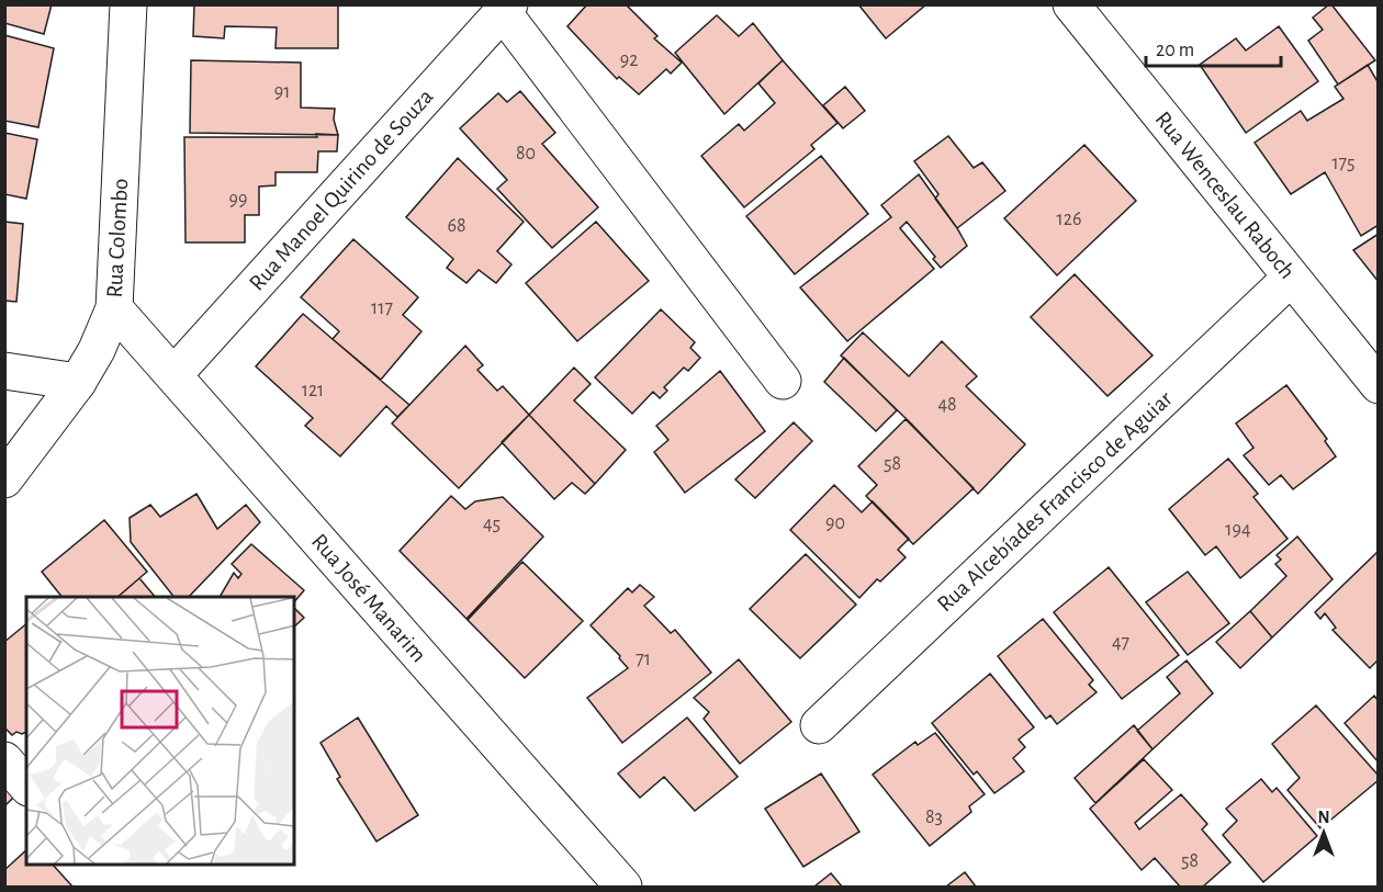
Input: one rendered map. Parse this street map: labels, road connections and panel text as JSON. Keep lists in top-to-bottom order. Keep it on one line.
{"streets":{"street":["Rua Manoel Quirino de Souza","Rua Wenceslau Raboch","Rua Colombo","Rua Alcebíades Francisco de Aguiar","Rua José Manarim"]},"crossings":[["Rua Manoel Quirino de Souza","Rua José Manarim"],["Rua Wenceslau Raboch","Rua Alcebíades Francisco de Aguiar"],["Rua Colombo","Rua José Manarim"]],"house_numbers":["92","91","80","175","99","126","68","117","121","48","58","90","45","194","47","71","83","58"],"scale_bar":"20 m","north":"top"}
